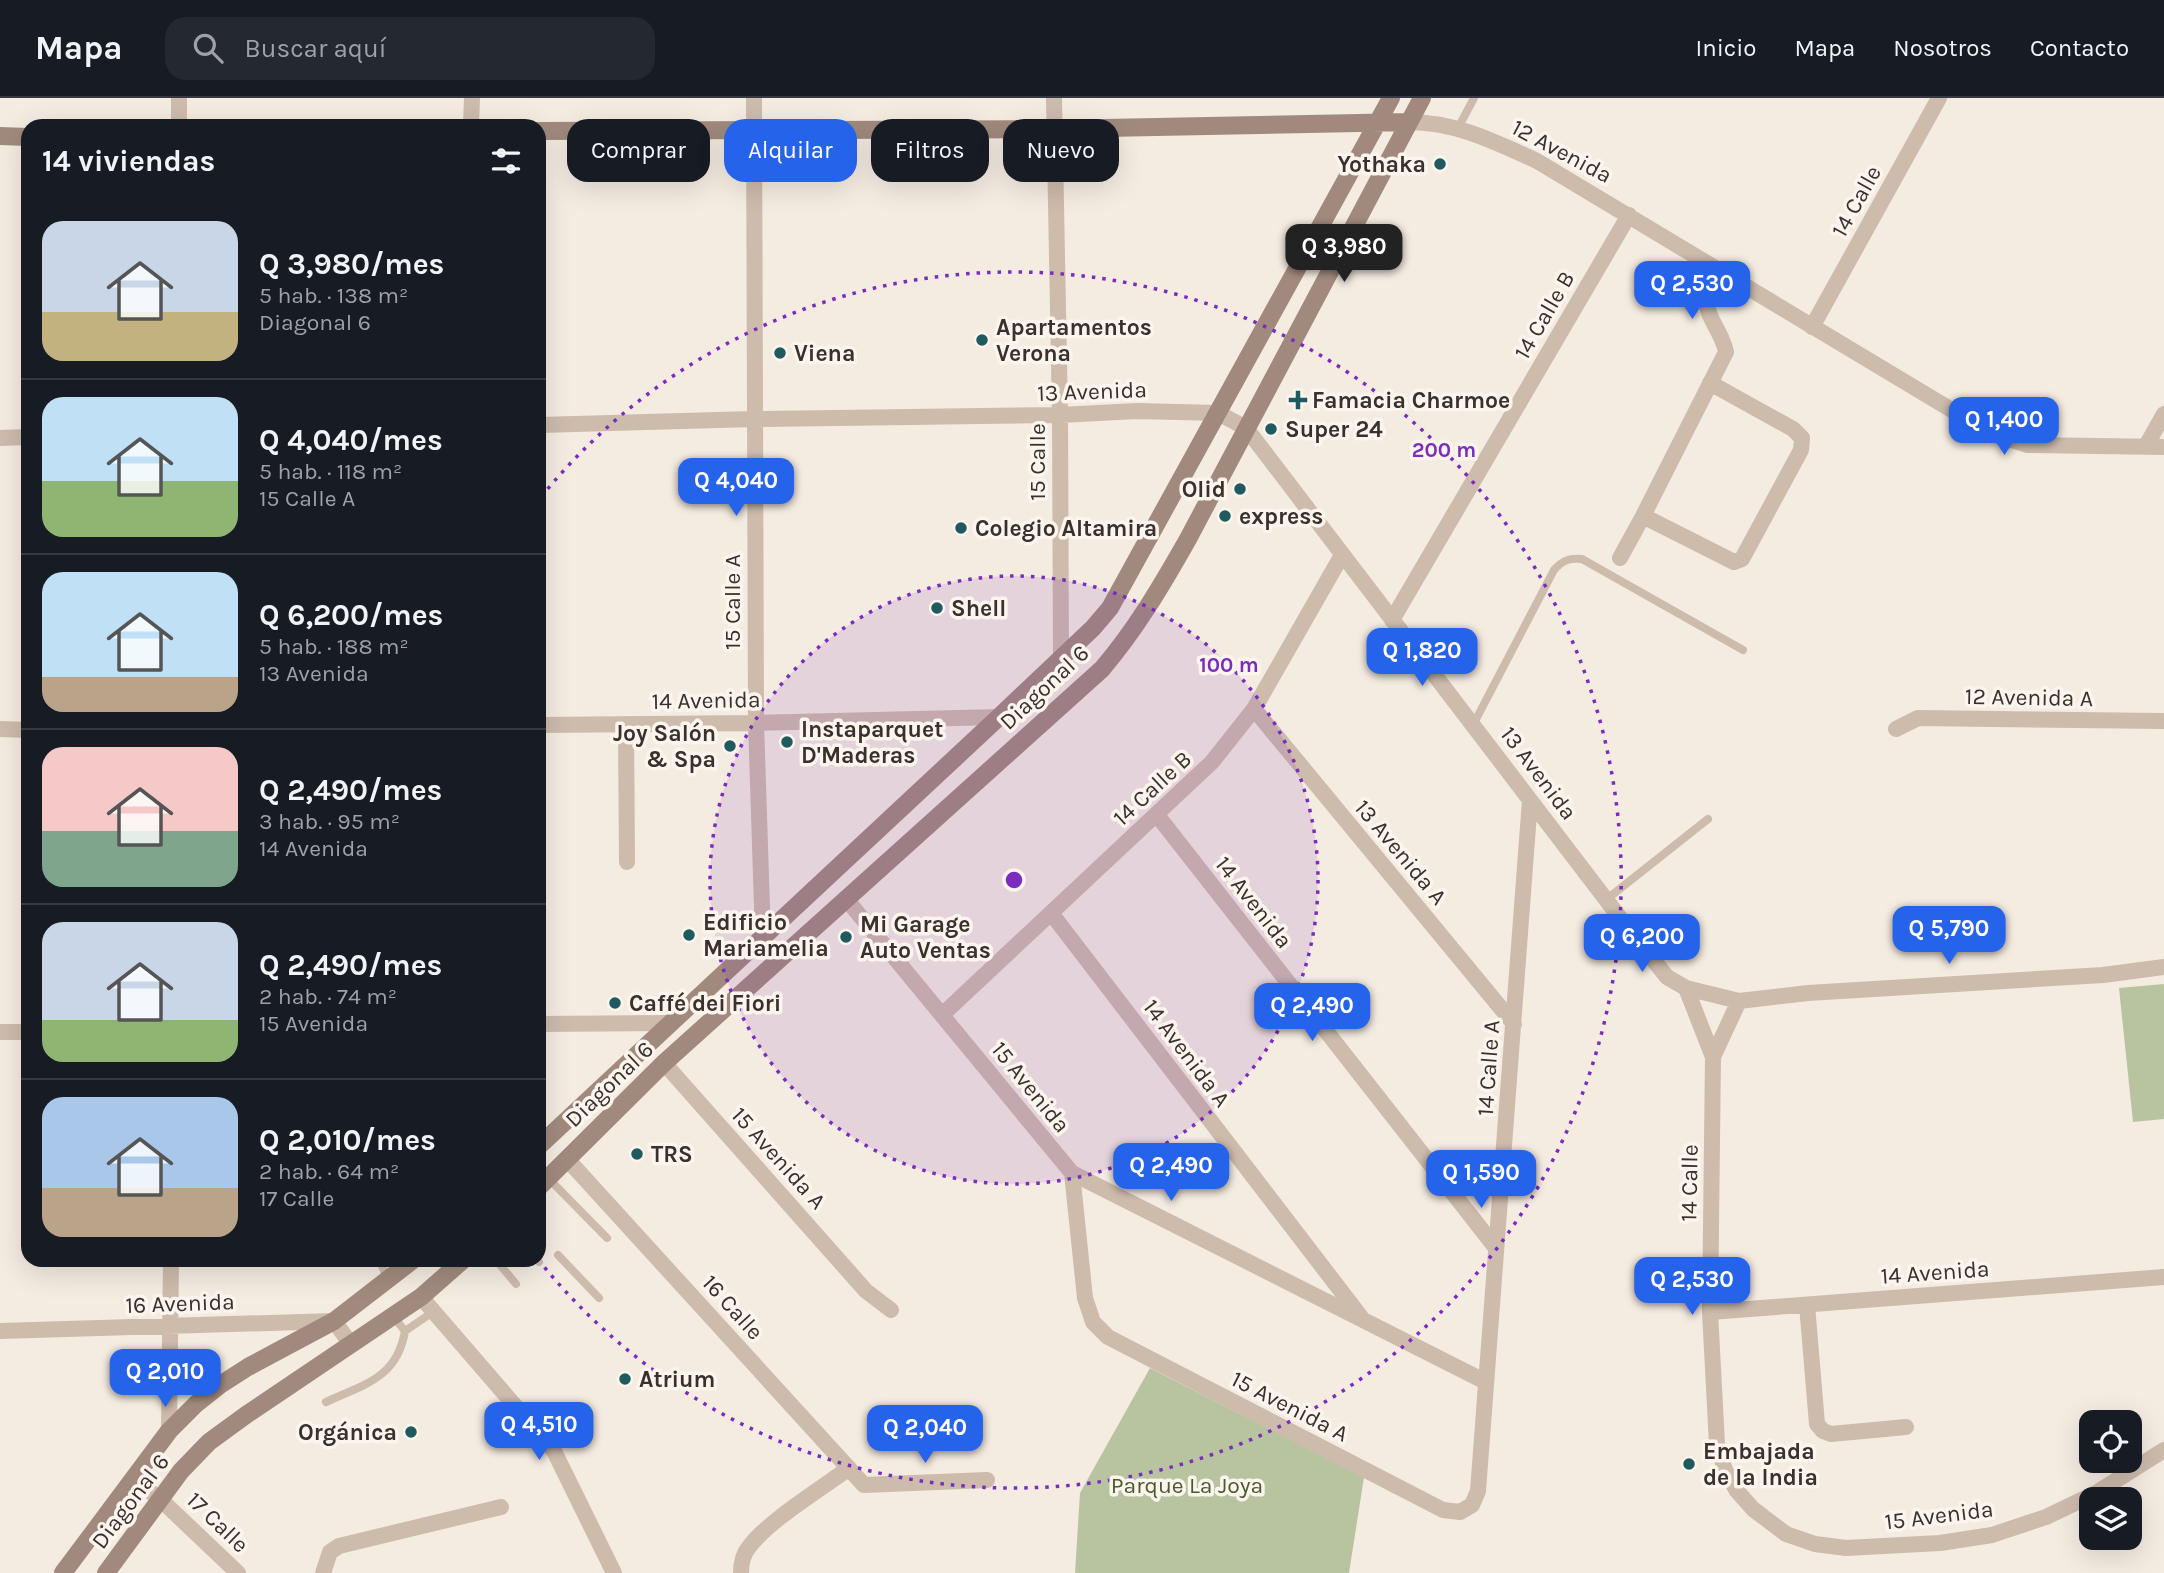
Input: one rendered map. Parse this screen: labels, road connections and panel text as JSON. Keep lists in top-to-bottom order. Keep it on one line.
{"streets":{"main road":["12 Avenida","Diagonal 6"],"street":["14 Calle","14 Calle B","13 Avenida","15 Calle","15 Calle A","12 Avenida A","14 Avenida","13 Avenida A","14 Avenida A","14 Calle A","15 Avenida","15 Avenida A","16 Avenida","16 Calle","17 Calle"]},"crossings":[["12 Avenida","14 Calle"],["12 Avenida","14 Calle B"],["12 Avenida","Diagonal 6"],["14 Calle","13 Avenida"],["14 Calle","14 Avenida"],["14 Calle","15 Avenida"],["14 Calle B","13 Avenida"],["14 Calle B","14 Avenida"],["14 Calle B","13 Avenida A"],["14 Calle B","14 Avenida A"],["14 Calle B","15 Avenida"],["13 Avenida","15 Calle"],["13 Avenida","15 Calle A"],["13 Avenida","Diagonal 6"],["13 Avenida","14 Calle A"],["15 Calle","Diagonal 6"],["15 Calle A","Diagonal 6"],["15 Calle A","14 Avenida"],["Diagonal 6","14 Avenida"],["Diagonal 6","15 Avenida"],["Diagonal 6","15 Avenida A"],["Diagonal 6","16 Avenida"],["Diagonal 6","16 Calle"],["Diagonal 6","17 Calle"],["14 Avenida","14 Calle A"],["13 Avenida A","14 Calle A"],["14 Avenida A","15 Avenida"],["14 Calle A","15 Avenida"],["14 Calle A","15 Avenida A"],["15 Avenida","15 Avenida A"]],"parks":["Parque La Joya"],"places":{"other":["Yothaka","Apartamentos Verona","Viena","Super 24","Olid","express","Colegio Altamira","Shell","Instaparquet D'Maderas","Joy Salón & Spa","Edificio Mariamelia","Mi Garage Auto Ventas","Caffé dei Fiori","TRS","Atrium","Orgánica","Embajada de la India"],"health":["Famacia Charmoe"]},"page":{"header":"Mapa","search":"Buscar aquí","nav":["Inicio","Mapa","Nosotros","Contacto"],"chip":["Comprar","Alquilar","Filtros","Nuevo"],"heading":"14 viviendas","list":[{"name":"Q 3,980/mes","note":"5 hab. · 138 m² · Diagonal 6"},{"name":"Q 4,040/mes","note":"5 hab. · 118 m² · 15 Calle A"},{"name":"Q 6,200/mes","note":"5 hab. · 188 m² · 13 Avenida"},{"name":"Q 2,490/mes","note":"3 hab. · 95 m² · 14 Avenida"},{"name":"Q 2,490/mes","note":"2 hab. · 74 m² · 15 Avenida"},{"name":"Q 2,010/mes","note":"2 hab. · 64 m² · 17 Calle"}],"price":["Q 3,980","Q 2,530","Q 1,400","Q 4,040","Q 1,820","Q 5,790","Q 6,200","Q 2,490","Q 2,490","Q 1,590","Q 2,530","Q 2,010","Q 4,510","Q 2,040"]},"rings":["200 m","100 m"]}
